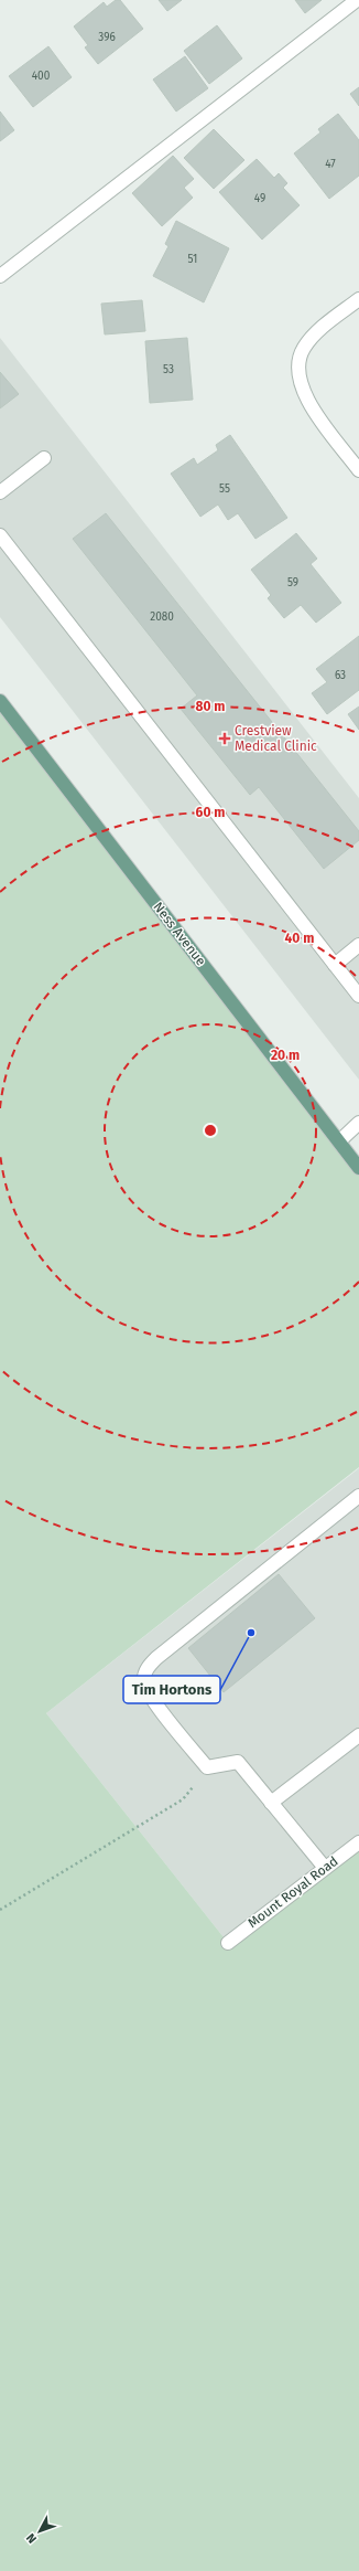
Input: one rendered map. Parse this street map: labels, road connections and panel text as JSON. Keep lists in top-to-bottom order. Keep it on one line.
{"streets":{"main road":["Ness Avenue"],"street":["Mount Royal Road"]},"places":{"health":["Crestview Medical Clinic"],"other":["Tim Hortons"]},"house_numbers":["396","400","47","49","51","53","55","59","2080","63"],"north":"bottom left","rings":["80 m","60 m","40 m","20 m"]}
